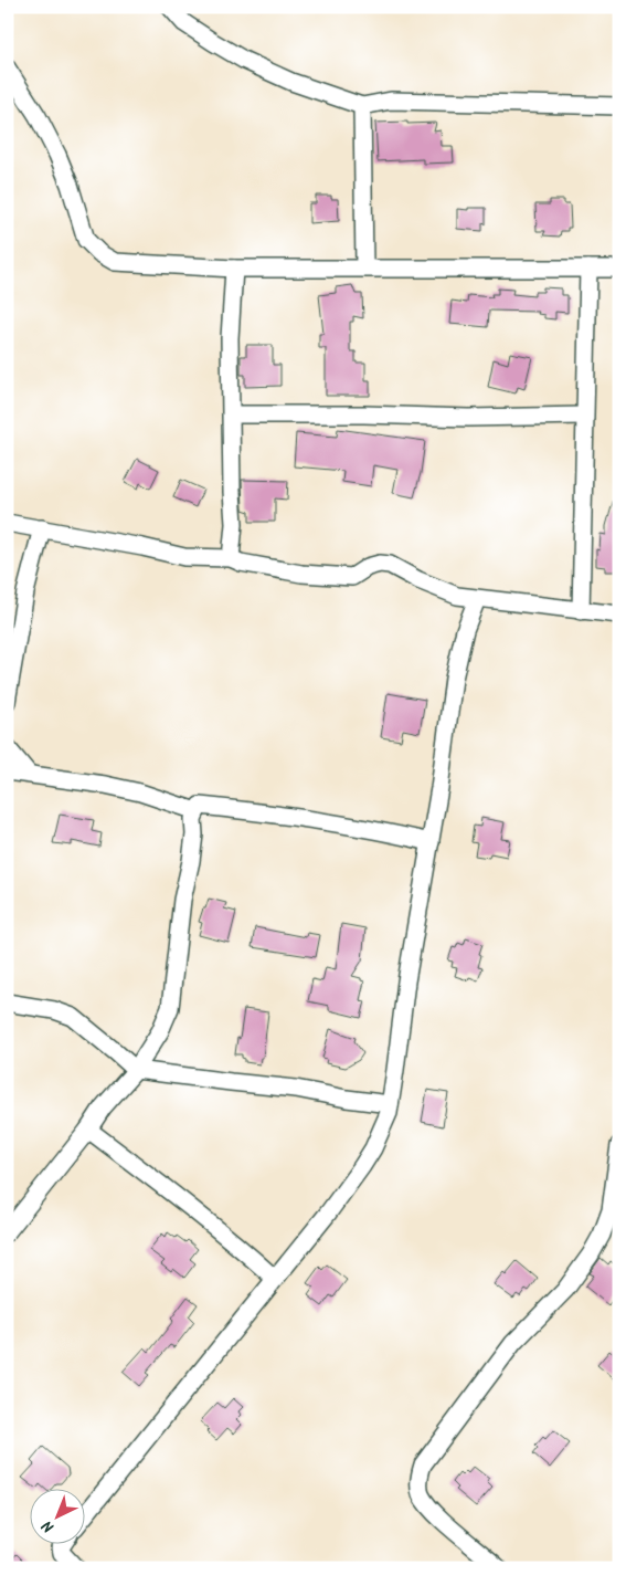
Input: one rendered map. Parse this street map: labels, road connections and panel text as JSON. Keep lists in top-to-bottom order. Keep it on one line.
{"north":"bottom left"}
